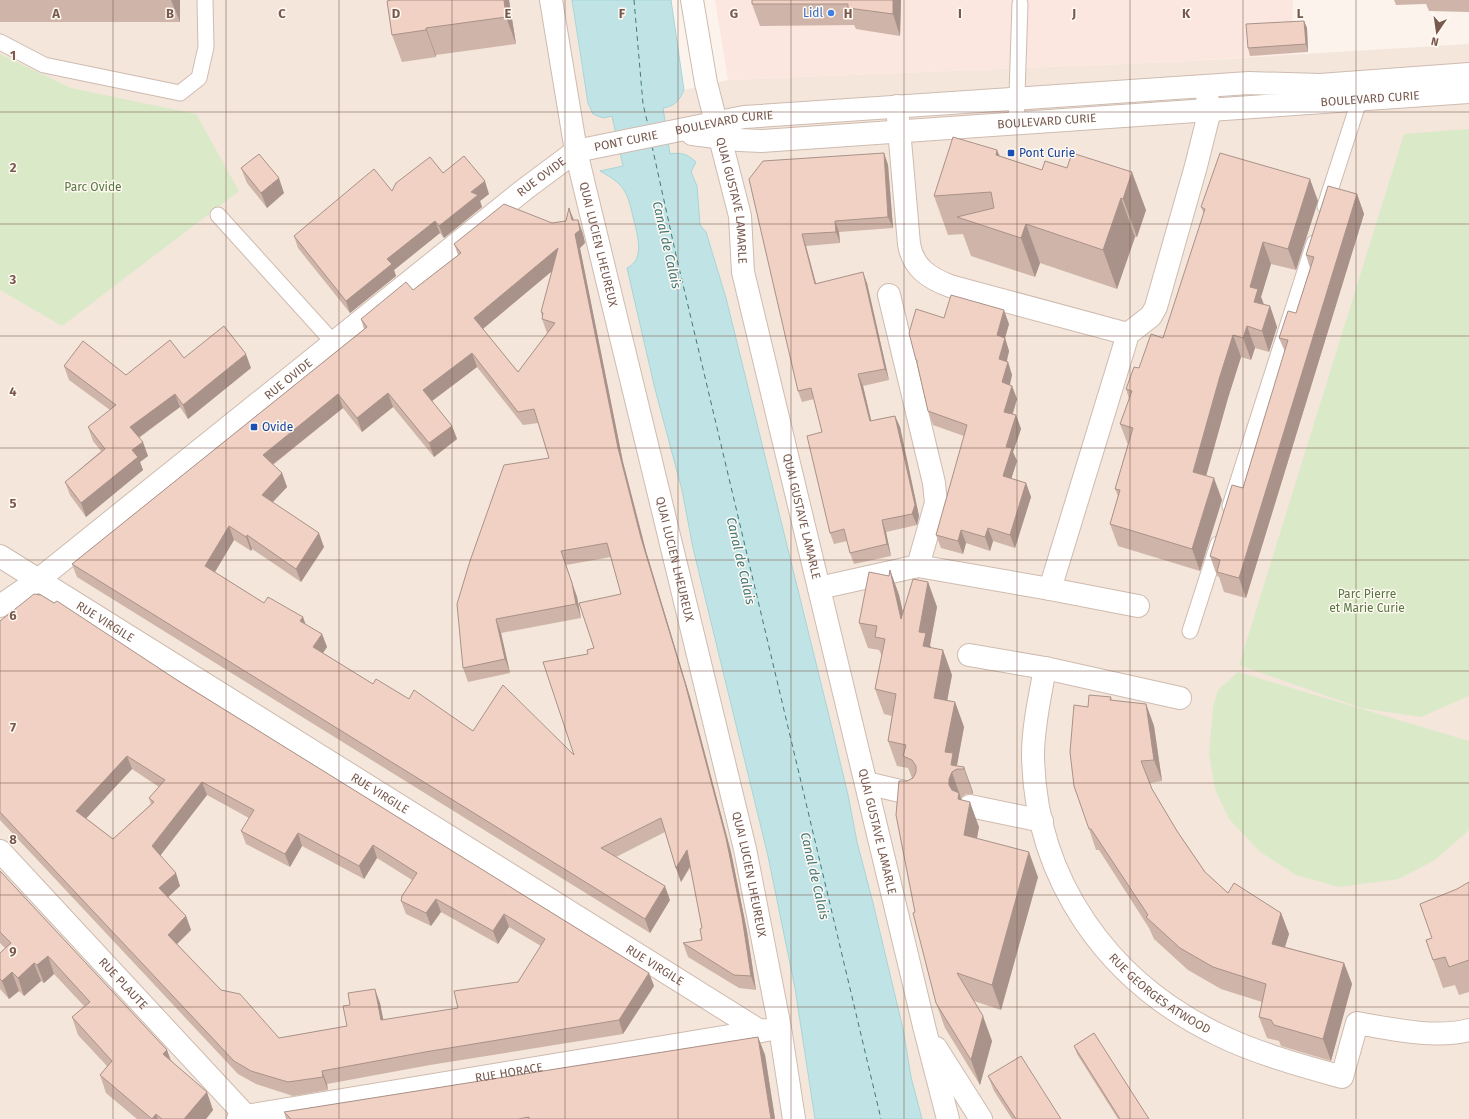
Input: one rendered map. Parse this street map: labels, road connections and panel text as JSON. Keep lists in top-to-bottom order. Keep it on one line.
{"streets":{"street":["BOULEVARD CURIE","PONT CURIE","RUE OVIDE","QUAI GUSTAVE LAMARLE","QUAI LUCIEN LHEUREUX","RUE VIRGILE","RUE PLAUTE","RUE GEORGES ATWOOD","RUE HORACE"]},"crossings":[["BOULEVARD CURIE","PONT CURIE"],["BOULEVARD CURIE","QUAI GUSTAVE LAMARLE"],["PONT CURIE","RUE OVIDE"],["PONT CURIE","QUAI LUCIEN LHEUREUX"],["RUE OVIDE","QUAI LUCIEN LHEUREUX"],["RUE OVIDE","RUE VIRGILE"],["QUAI LUCIEN LHEUREUX","RUE VIRGILE"],["QUAI LUCIEN LHEUREUX","RUE HORACE"],["RUE VIRGILE","RUE HORACE"],["RUE PLAUTE","RUE HORACE"]],"water":["Canal de Calais"],"parks":["Parc Ovide","Parc Pierre et Marie Curie"],"places":{"other":["Lidl"],"transit":["Pont Curie","Ovide"]},"north":"bottom","grid":{"columns":["A","B","C","D","E","F","G","H","I","J","K","L"],"rows":["1","2","3","4","5","6","7","8","9"]}}
